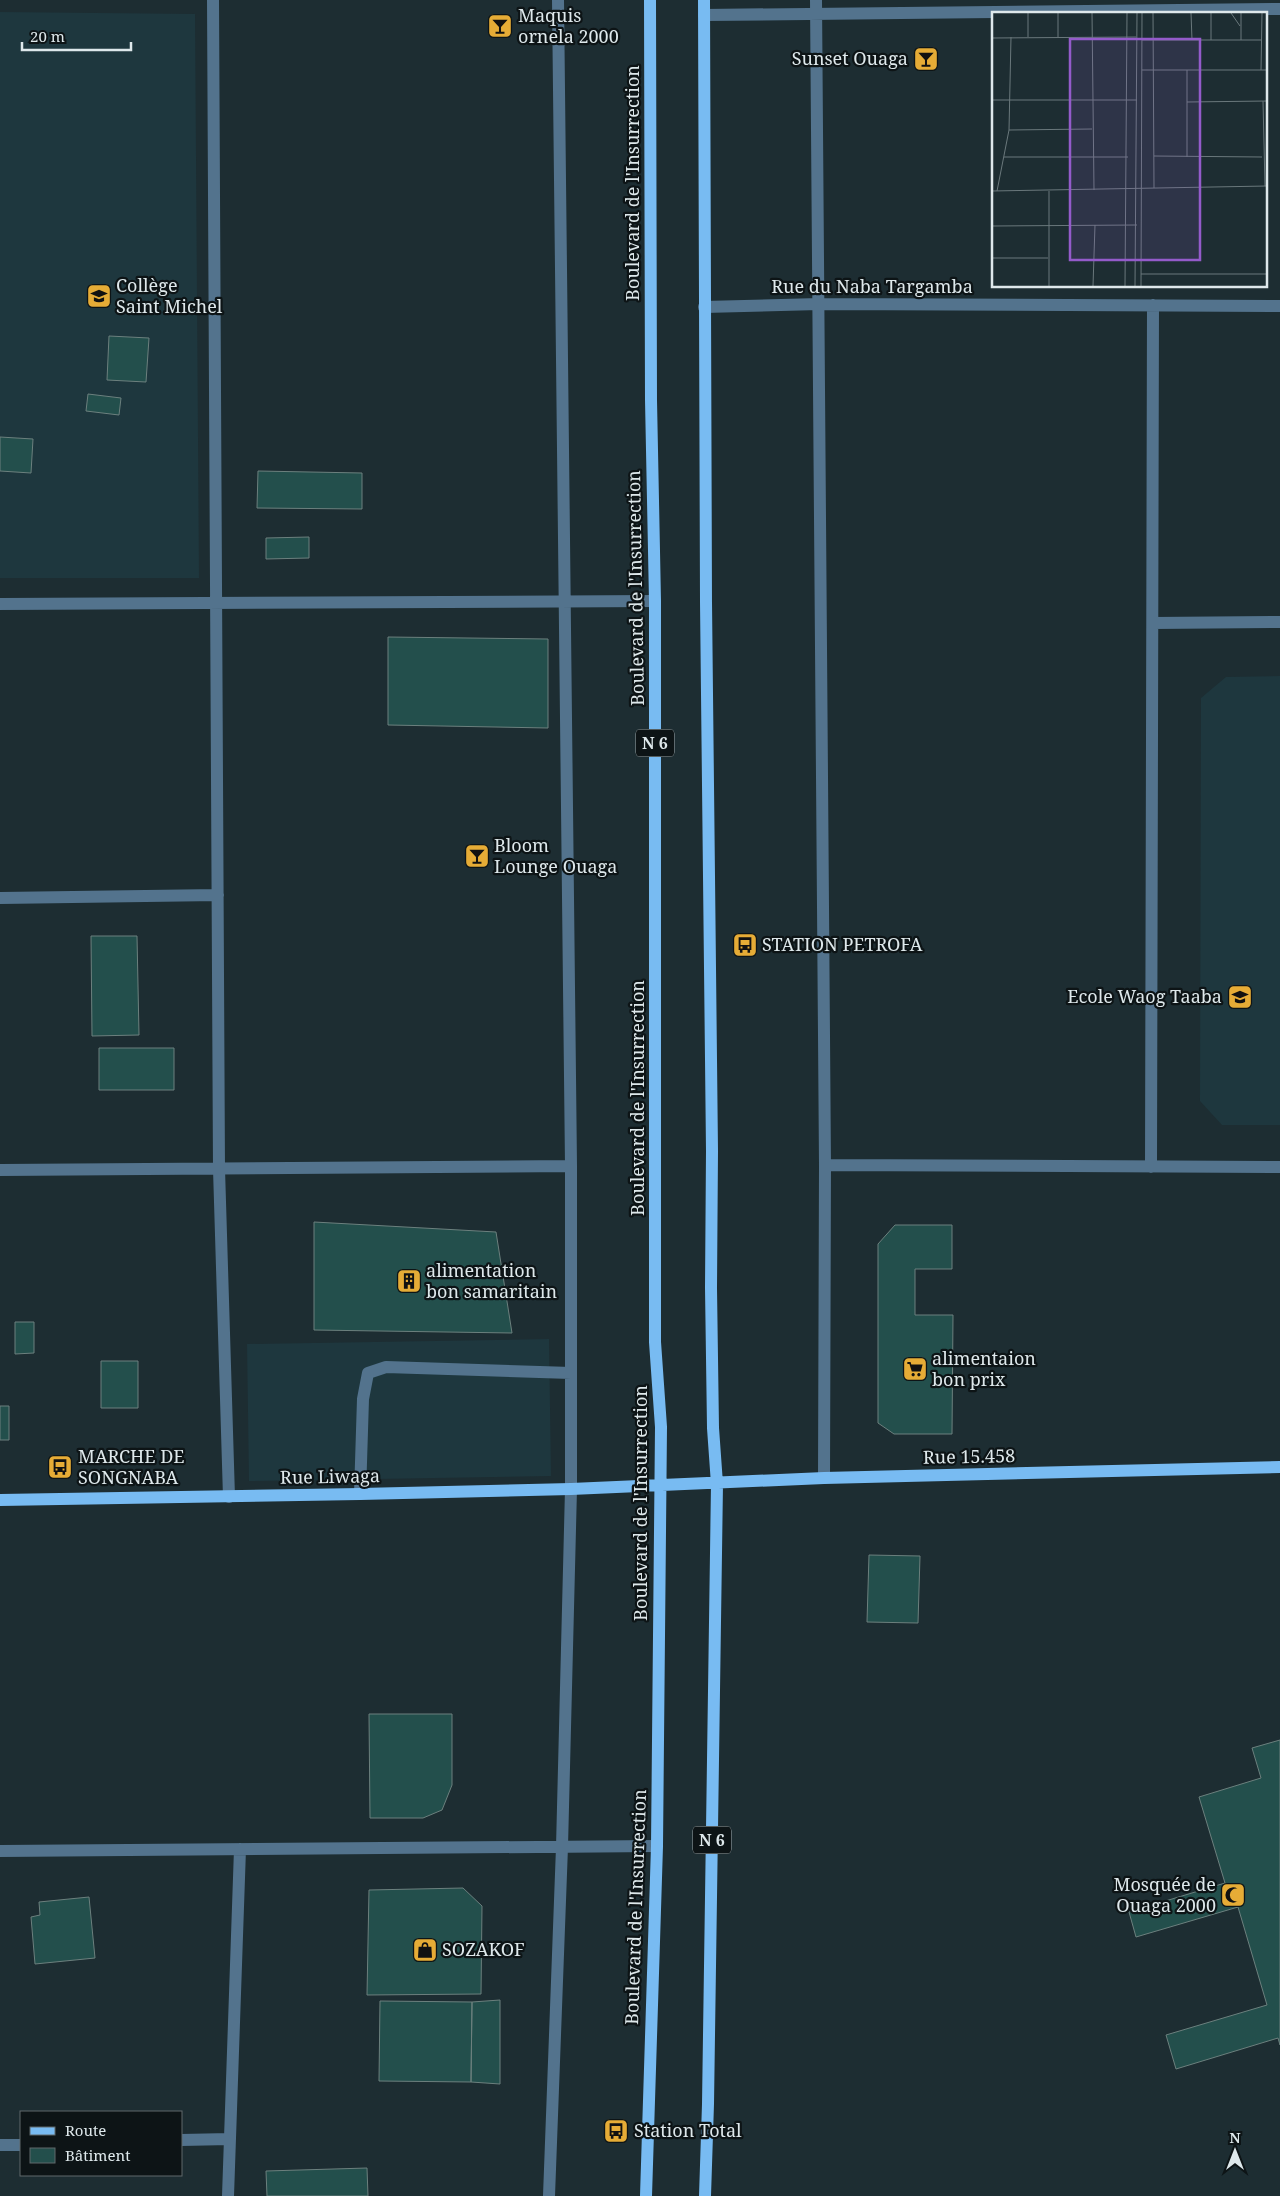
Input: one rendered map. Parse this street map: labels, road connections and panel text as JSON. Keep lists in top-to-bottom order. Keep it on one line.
{"streets":{"main road":["Boulevard de l'Insurrection","N 6","Rue 15.458","Rue Liwaga"],"street":["Rue du Naba Targamba"]},"crossings":[["Boulevard de l'Insurrection","Rue 15.458"],["Boulevard de l'Insurrection","Rue Liwaga"],["Rue du Naba Targamba","N 6"],["N 6","Rue 15.458"],["Rue 15.458","Rue Liwaga"]],"places":{"bar":["Maquis ornela 2000","Sunset Ouaga","Bloom Lounge Ouaga"],"school or university":["Collège Saint Michel","Ecole Waog Taaba"],"bus stop":["STATION PETROFA","MARCHE DE SONGNABA","Station Total"],"building":["alimentation bon samaritain"],"supermarket":["alimentaion bon prix"],"mosque":["Mosquée de Ouaga 2000"],"shop":["SOZAKOF"]},"legend":["Route","Bâtiment"],"scale_bar":"20 m","north":"top"}
